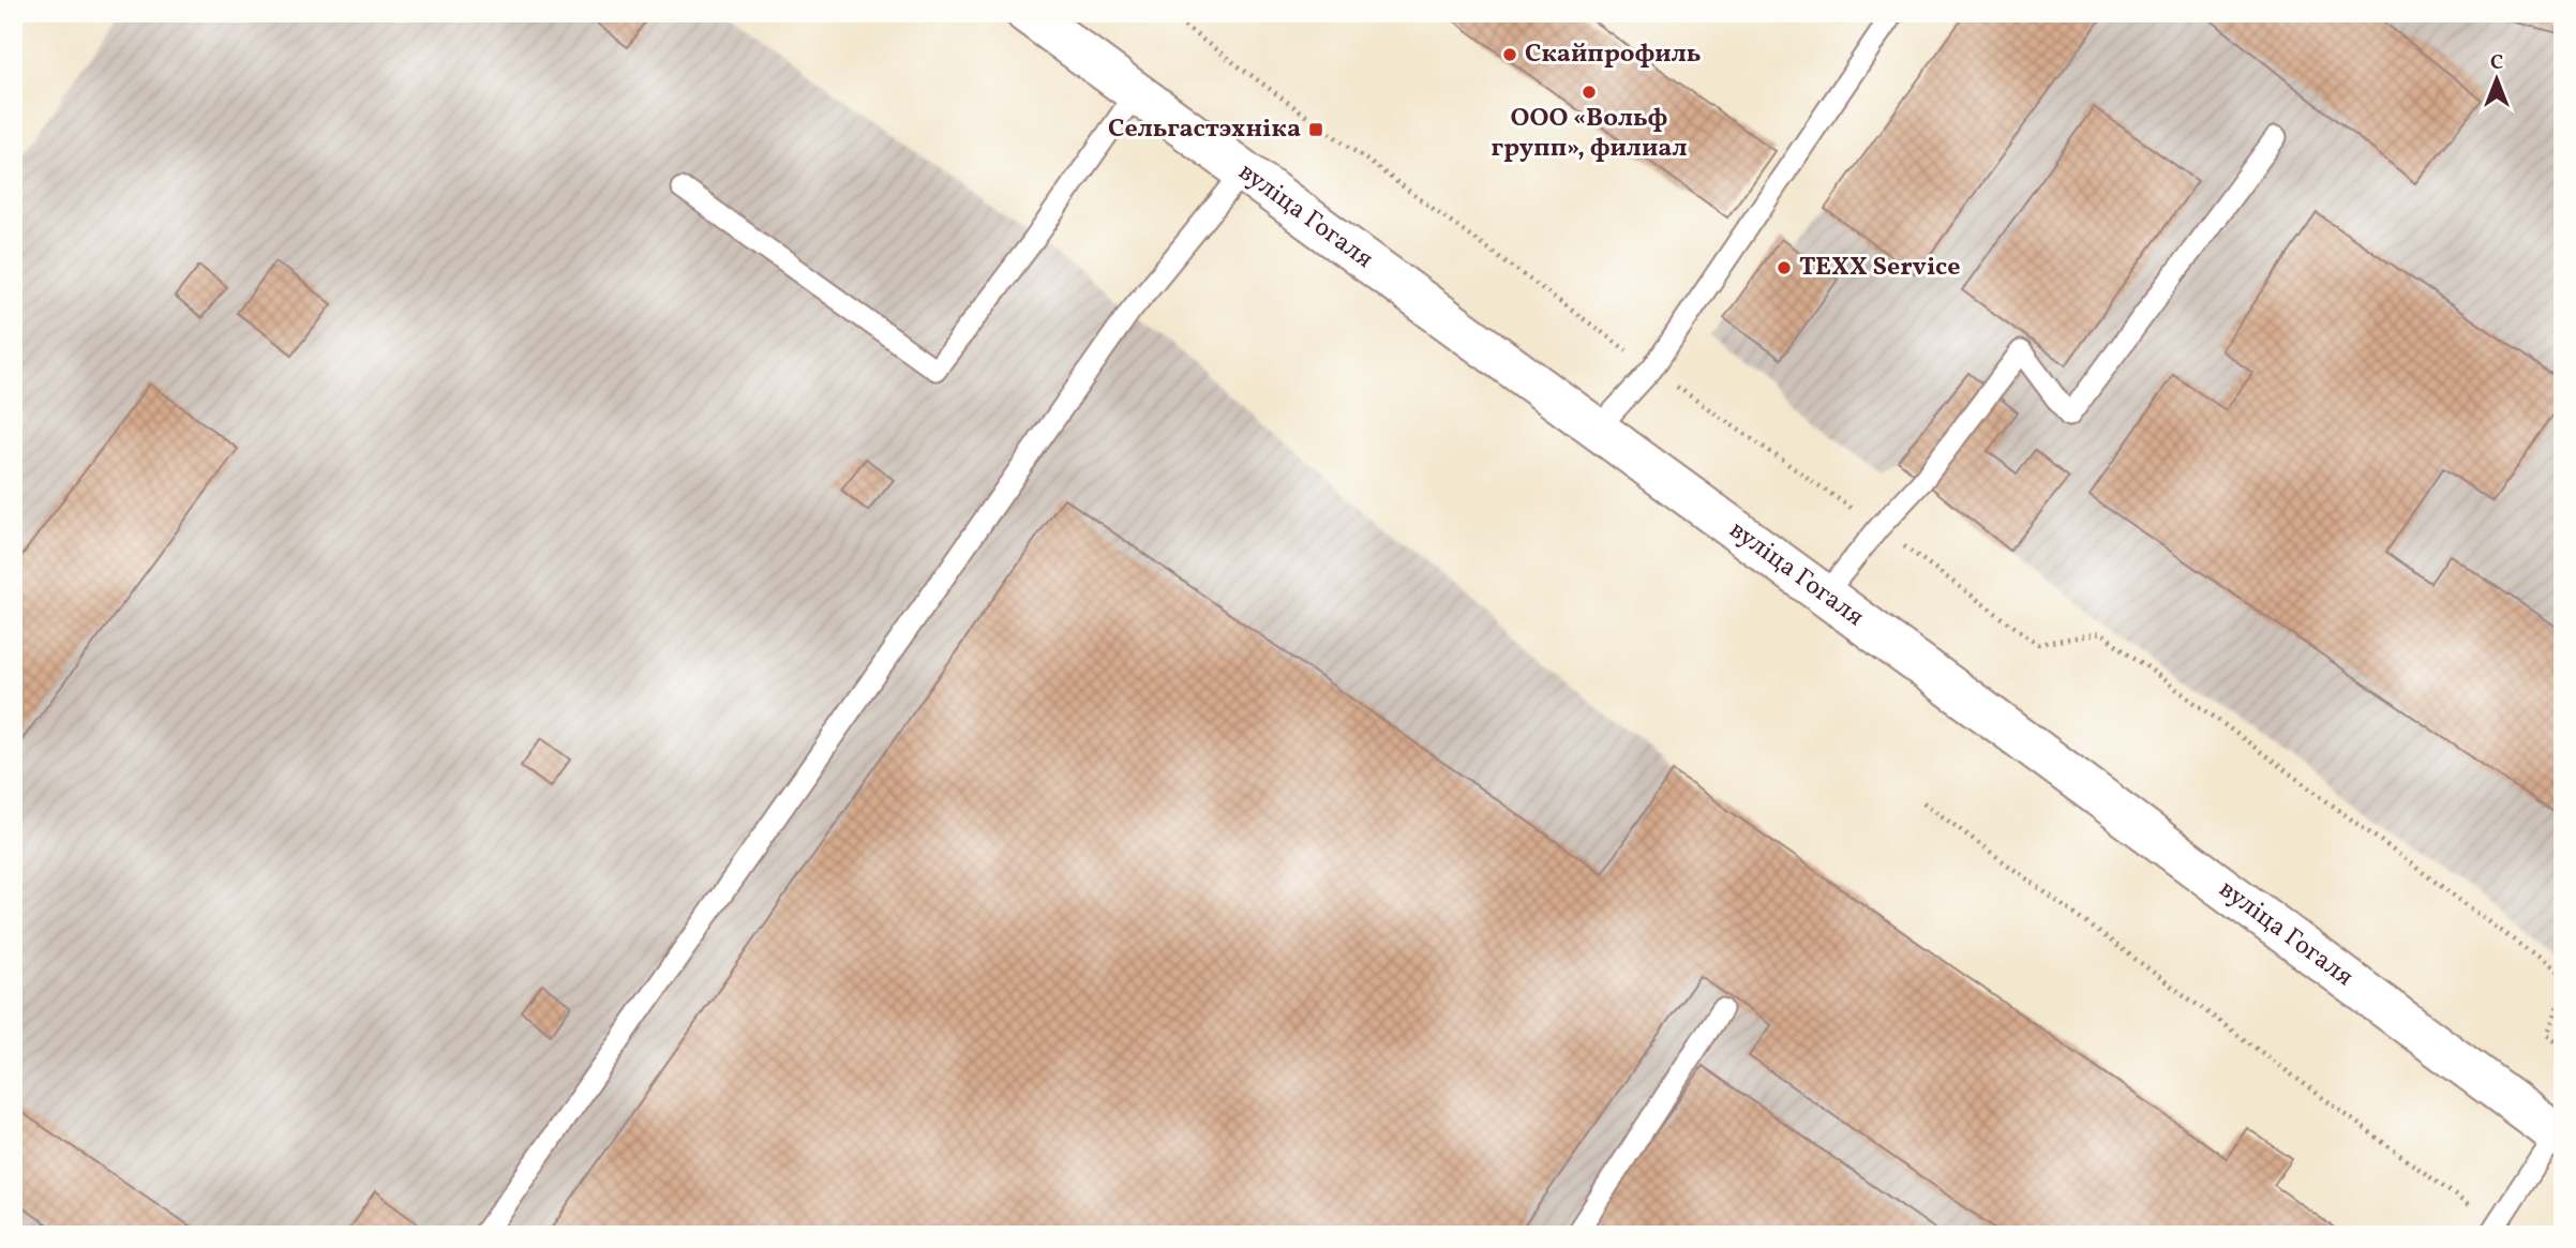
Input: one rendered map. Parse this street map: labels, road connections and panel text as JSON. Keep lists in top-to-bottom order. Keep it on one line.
{"streets":{"main road":["вуліца Гогаля"]},"places":{"other":["Скайпрофиль","ООО «Вольф групп», филиал","TEXX Service"],"transit":["Сельгастэхніка"]},"north":"top"}
